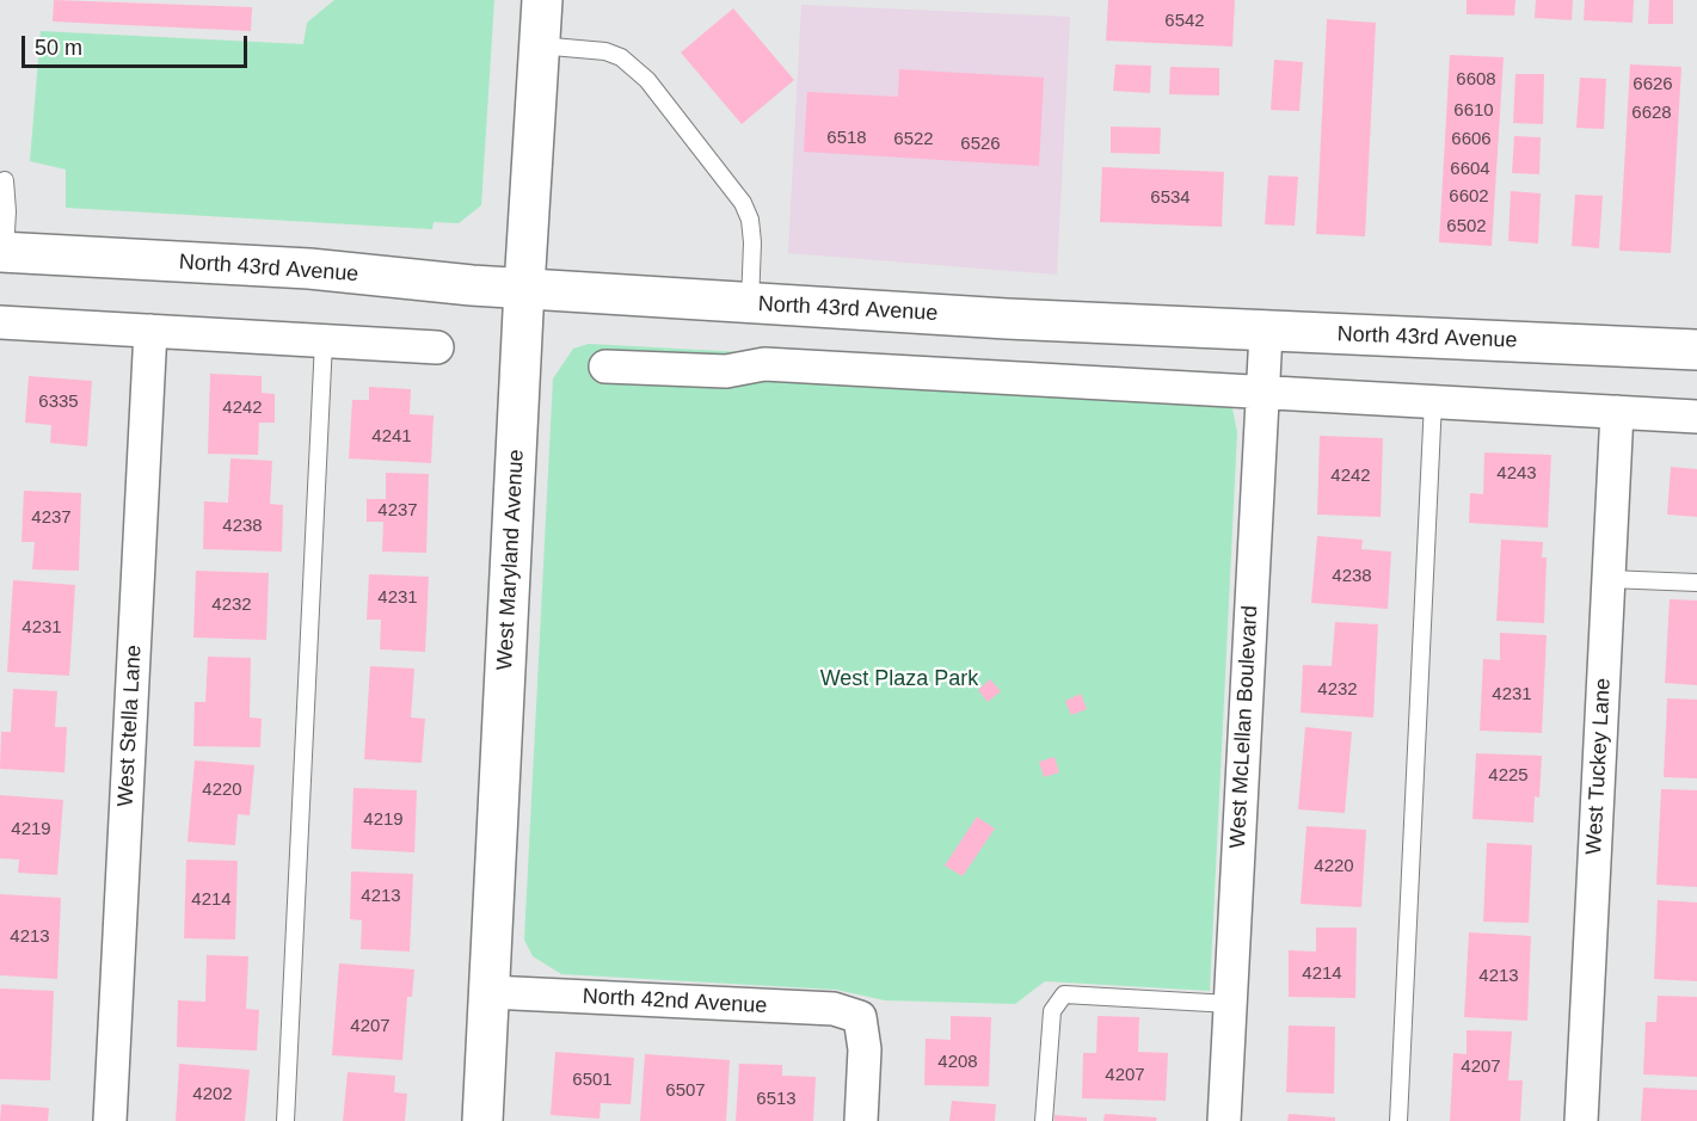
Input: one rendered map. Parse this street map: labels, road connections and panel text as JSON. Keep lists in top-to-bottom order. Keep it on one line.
{"streets":{"main road":["North 43rd Avenue","West Maryland Avenue"],"street":["West Stella Lane","West McLellan Boulevard","West Tuckey Lane","North 42nd Avenue"]},"crossings":[["North 43rd Avenue","West Maryland Avenue"],["North 43rd Avenue","West McLellan Boulevard"],["West Maryland Avenue","North 42nd Avenue"]],"parks":["West Plaza Park"],"house_numbers":["6542","6608","6626","6610","6628","6518","6522","6606","6526","6604","6602","6534","6502","6335","4242","4241","4243","4242","4237","4237","4238","4238","4231","4232","4231","4232","4231","4225","4220","4219","4219","4220","4213","4214","4213","4214","4213","4207","4208","4207","4207","6501","6507","4202","6513"],"scale_bar":"50 m"}
